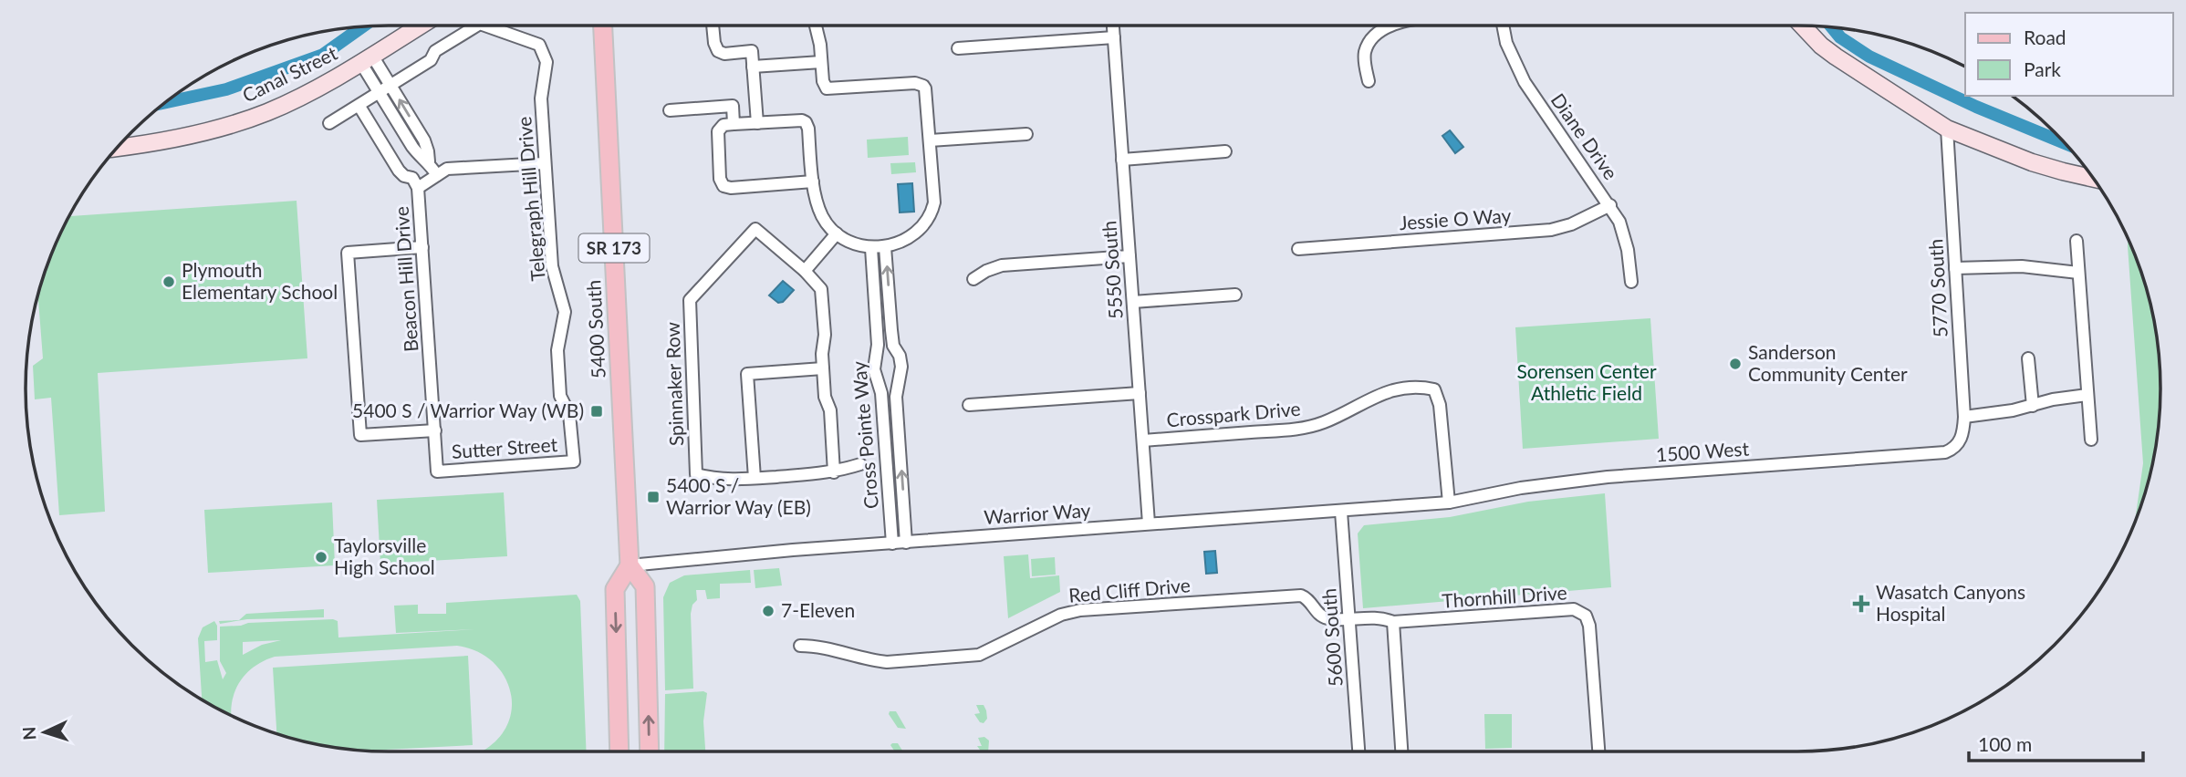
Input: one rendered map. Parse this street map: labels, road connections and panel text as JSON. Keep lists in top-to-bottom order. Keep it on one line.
{"streets":{"main road":["SR 173","5400 South"],"street":["Canal Street","Diane Drive","Telegraph Hill Drive","Jessie O Way","5550 South","Beacon Hill Drive","5770 South","Spinnaker Row","Crosspark Drive","Cross Pointe Way","Sutter Street","1500 West","Warrior Way","Red Cliff Drive","Thornhill Drive","5600 South"]},"crossings":[["Diane Drive","Jessie O Way"],["Telegraph Hill Drive","Sutter Street"],["5550 South","Crosspark Drive"],["5550 South","Warrior Way"],["Beacon Hill Drive","Sutter Street"],["5770 South","1500 West"],["5400 South","Warrior Way"],["Crosspark Drive","1500 West"],["Crosspark Drive","Warrior Way"],["Cross Pointe Way","Warrior Way"],["1500 West","Warrior Way"],["Warrior Way","5600 South"],["Red Cliff Drive","Thornhill Drive"],["Red Cliff Drive","5600 South"],["Thornhill Drive","5600 South"]],"parks":["Sorensen Center Athletic Field"],"places":{"other":["Plymouth Elementary School","Sanderson Community Center","Taylorsville High School","7-Eleven"],"transit":["5400 S / Warrior Way (WB)","5400 S / Warrior Way (EB)"],"health":["Wasatch Canyons Hospital"]},"legend":["Road","Park"],"scale_bar":"100 m","north":"left"}
